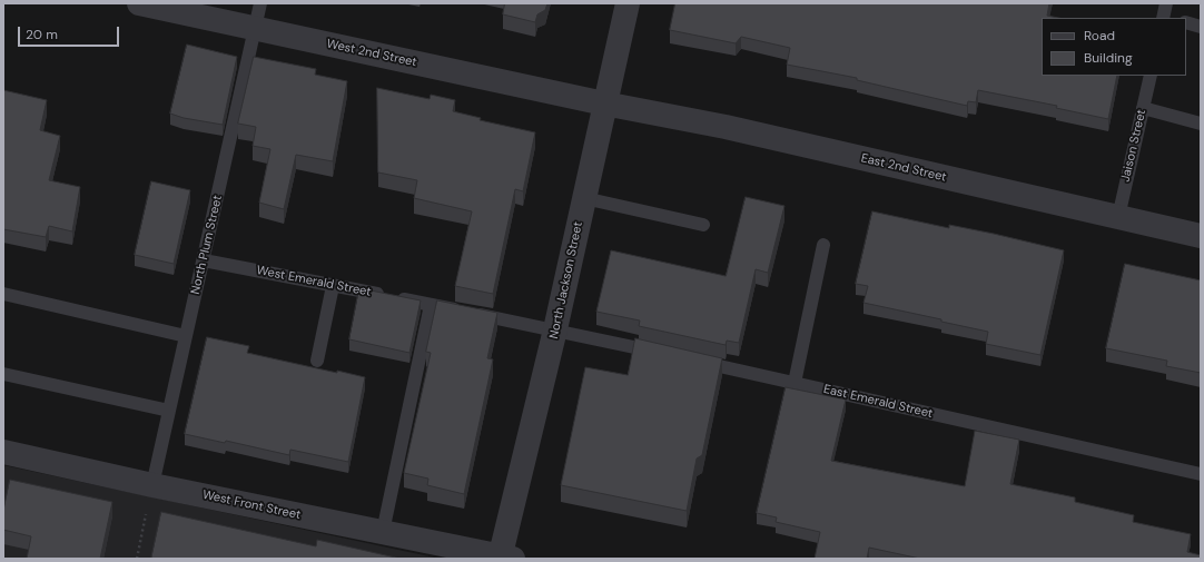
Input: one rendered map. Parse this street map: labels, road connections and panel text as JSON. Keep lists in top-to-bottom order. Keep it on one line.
{"streets":{"street":["West 2nd Street","East 2nd Street","North Jackson Street","West Front Street"],"lane":["Jaison Street","North Plum Street","West Emerald Street","East Emerald Street"]},"crossings":[["West 2nd Street","East 2nd Street"],["West 2nd Street","North Plum Street"],["West 2nd Street","North Jackson Street"],["Jaison Street","East 2nd Street"],["East 2nd Street","North Jackson Street"],["North Plum Street","West Emerald Street"],["North Plum Street","West Front Street"],["North Jackson Street","West Emerald Street"],["North Jackson Street","West Front Street"]],"legend":["Road","Building"],"scale_bar":"20 m"}
